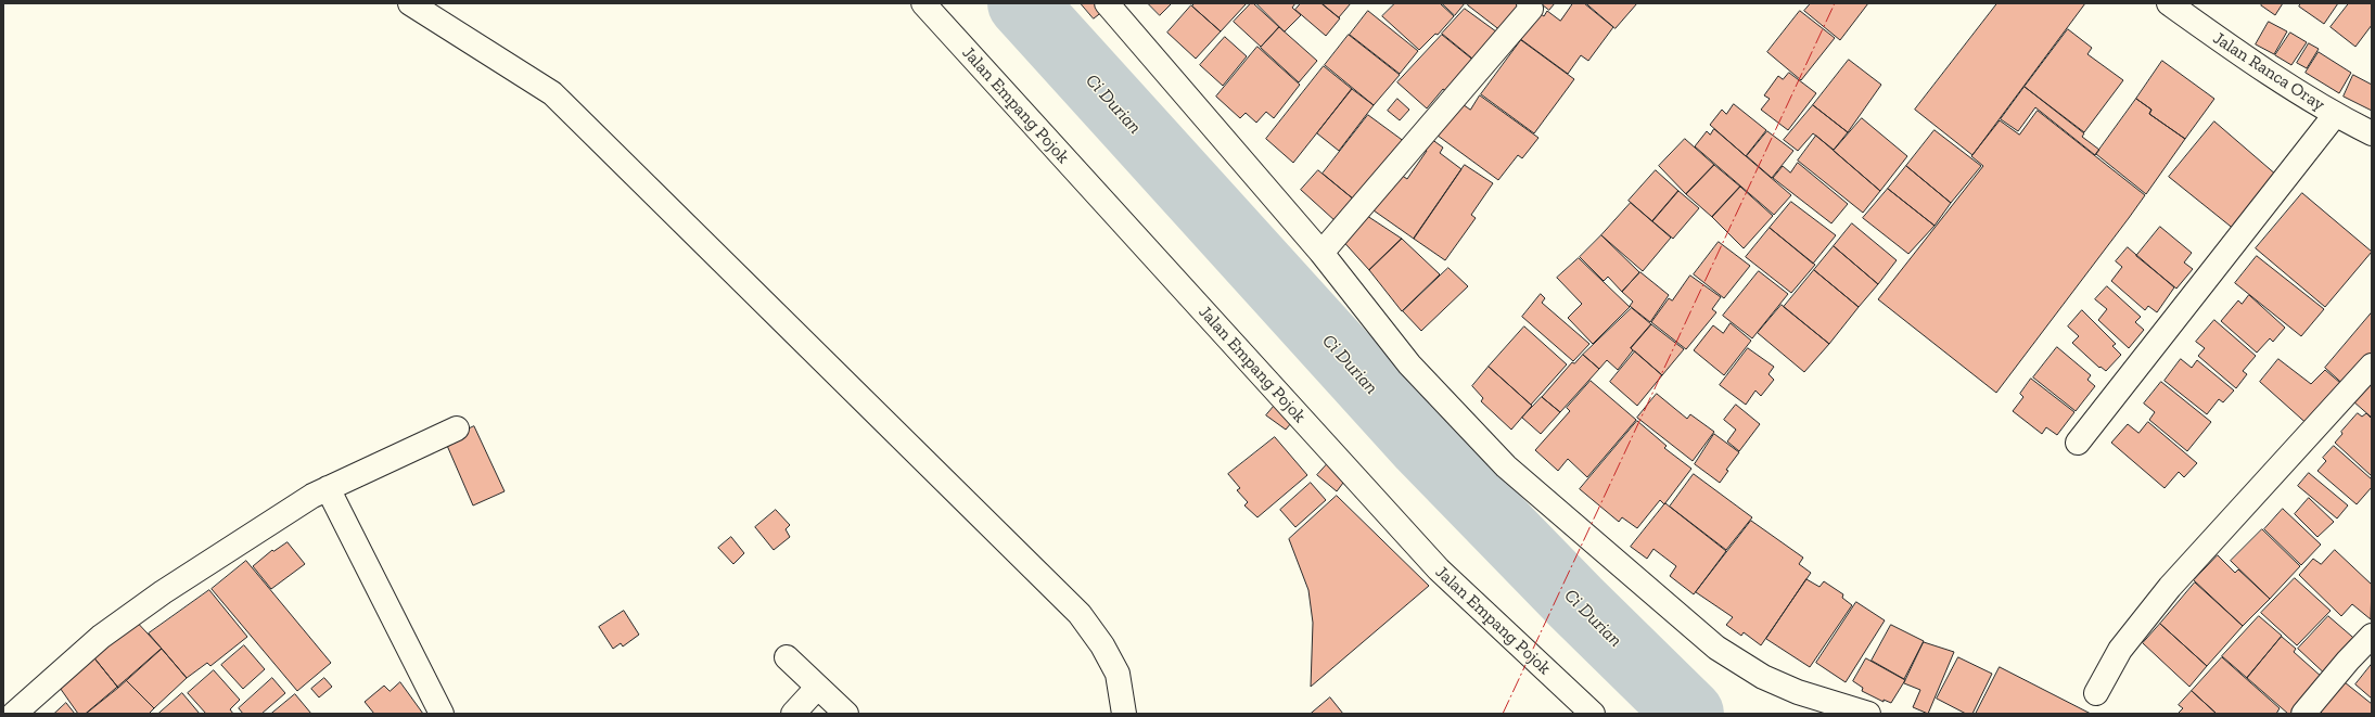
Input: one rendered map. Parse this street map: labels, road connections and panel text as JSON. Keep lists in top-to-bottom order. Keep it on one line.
{"streets":{"street":["Jalan Ranca Oray","Jalan Empang Pojok"]},"water":["Ci Durian"]}
